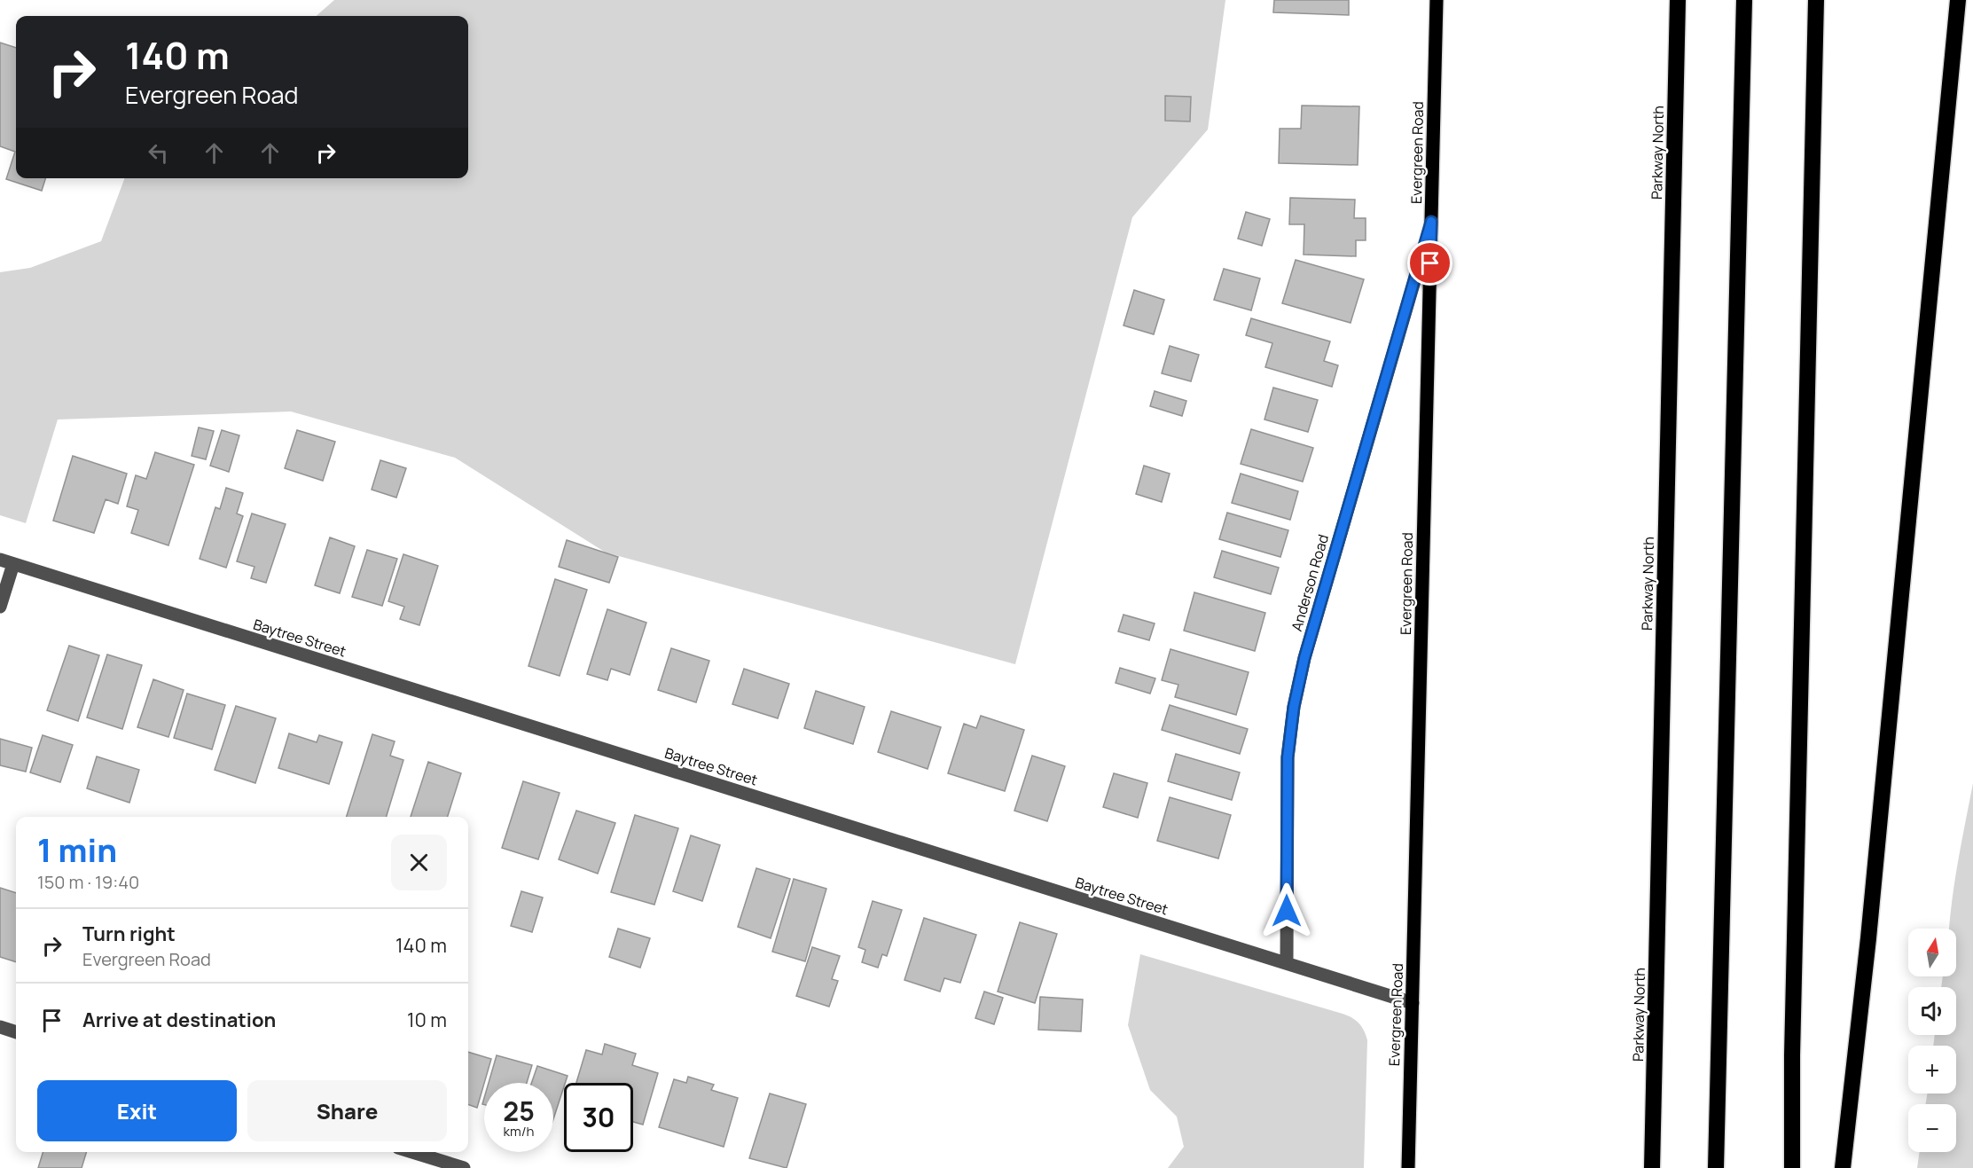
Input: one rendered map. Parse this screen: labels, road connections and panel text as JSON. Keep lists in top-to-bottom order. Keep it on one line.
{"streets":{"highway":["Parkway North"],"main road":["Evergreen Road"],"street":["Anderson Road","Baytree Street"]},"crossings":[["Evergreen Road","Anderson Road"],["Evergreen Road","Baytree Street"],["Anderson Road","Baytree Street"]],"north":"top","page":{"turn":["140 m","Evergreen Road"],"heading":["1 min","150 m · 19:40"],"list":[{"name":"Turn right","note":"Evergreen Road","value":"140 m"},{"name":"Arrive at destination","value":"10 m"}],"map_buttons":["+","−"],"buttons":["Exit","Share"],"speed":"25 km/h","limit":"30"}}
